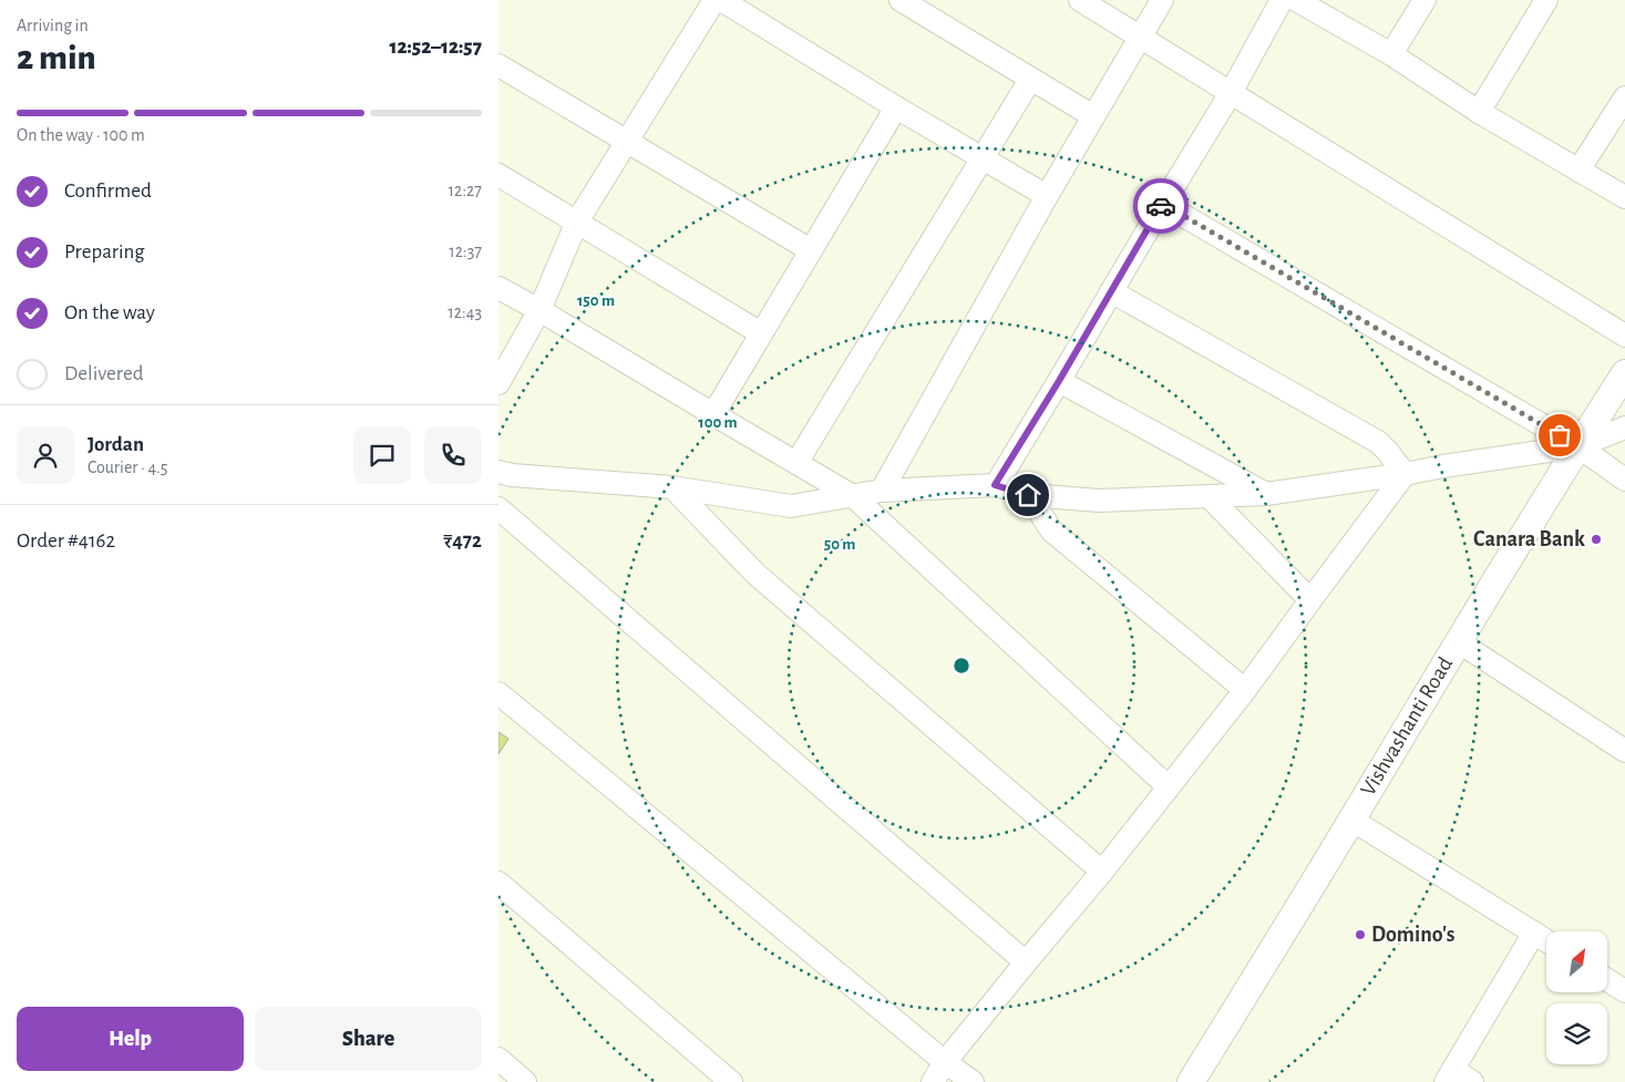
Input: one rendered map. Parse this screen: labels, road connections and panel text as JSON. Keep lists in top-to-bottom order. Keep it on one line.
{"streets":{"street":["Vishvashanti Road"]},"places":["Canara Bank","Domino's"],"north":"top right","page":{"heading":["2 min","Arriving in","12:52–12:57"],"panel":["Jordan","Courier · 4.5","Order #4162","₹472"],"bar":"On the way · 100 m","list":[["Confirmed","12:27"],["Preparing","12:37"],["On the way","12:43"],"Delivered"],"buttons":["Help","Share"]},"rings":["150 m","100 m","50 m"]}
